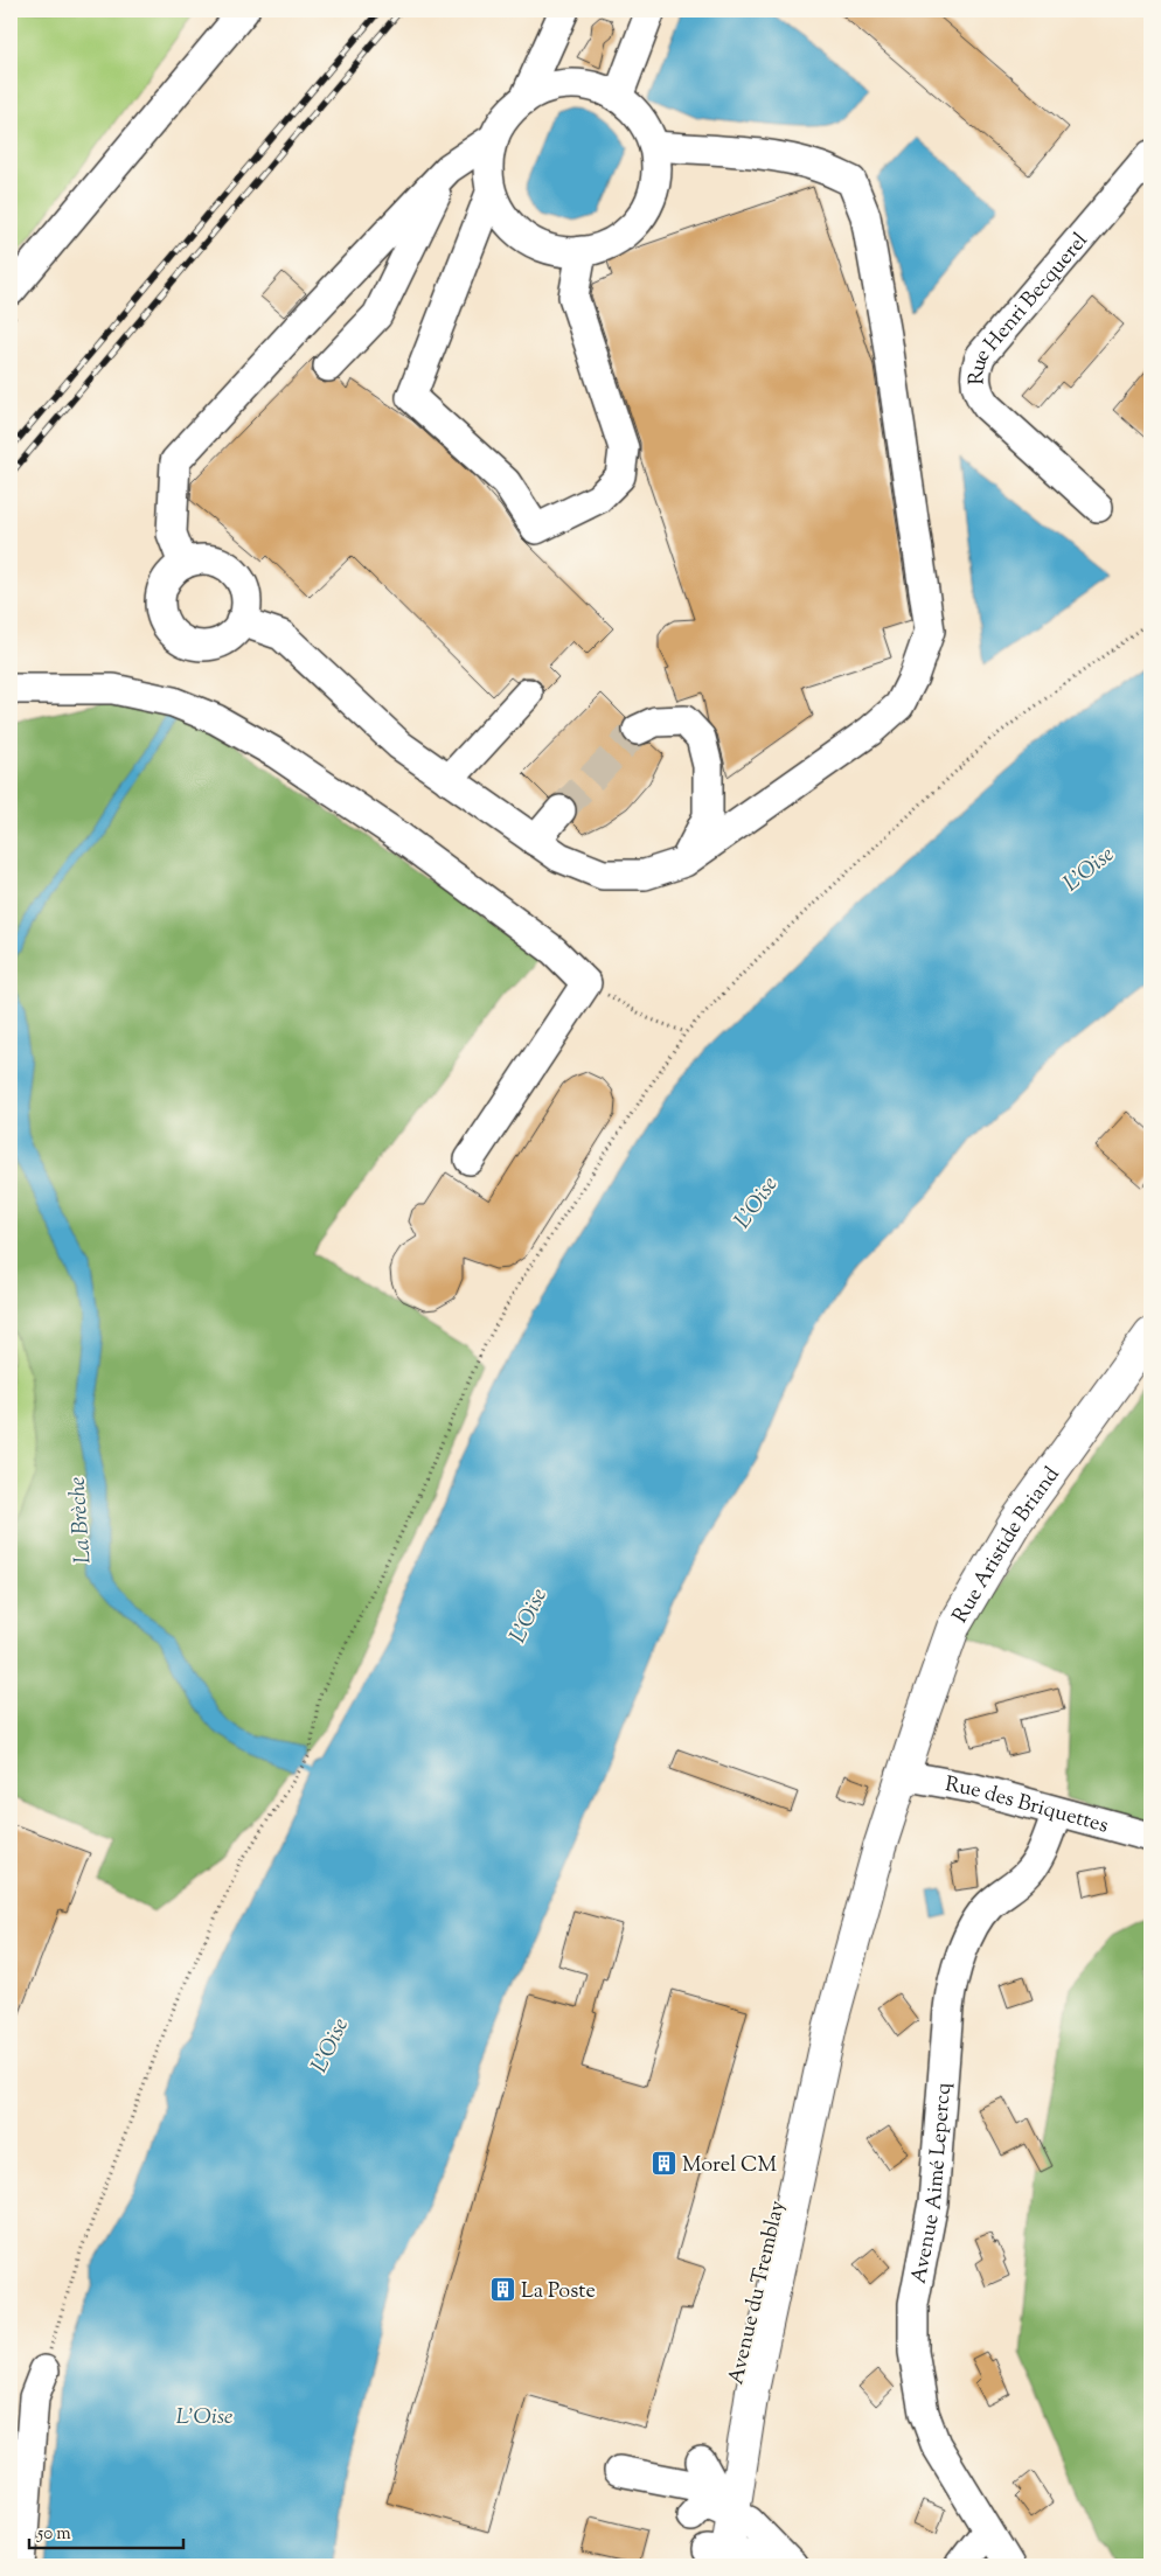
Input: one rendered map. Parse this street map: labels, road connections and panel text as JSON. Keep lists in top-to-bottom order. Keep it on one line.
{"streets":{"main road":["Rue Aristide Briand","Avenue du Tremblay"],"street":["Rue Henri Becquerel","Rue des Briquettes","Avenue Aimé Lepercq"]},"crossings":[["Rue Aristide Briand","Rue des Briquettes"],["Rue Aristide Briand","Avenue du Tremblay"],["Rue des Briquettes","Avenue Aimé Lepercq"],["Rue des Briquettes","Avenue du Tremblay"]],"water":["L'Oise","La Brèche","L’Oise"],"places":{"building":["Morel CM","La Poste"]},"scale_bar":"50 m"}
